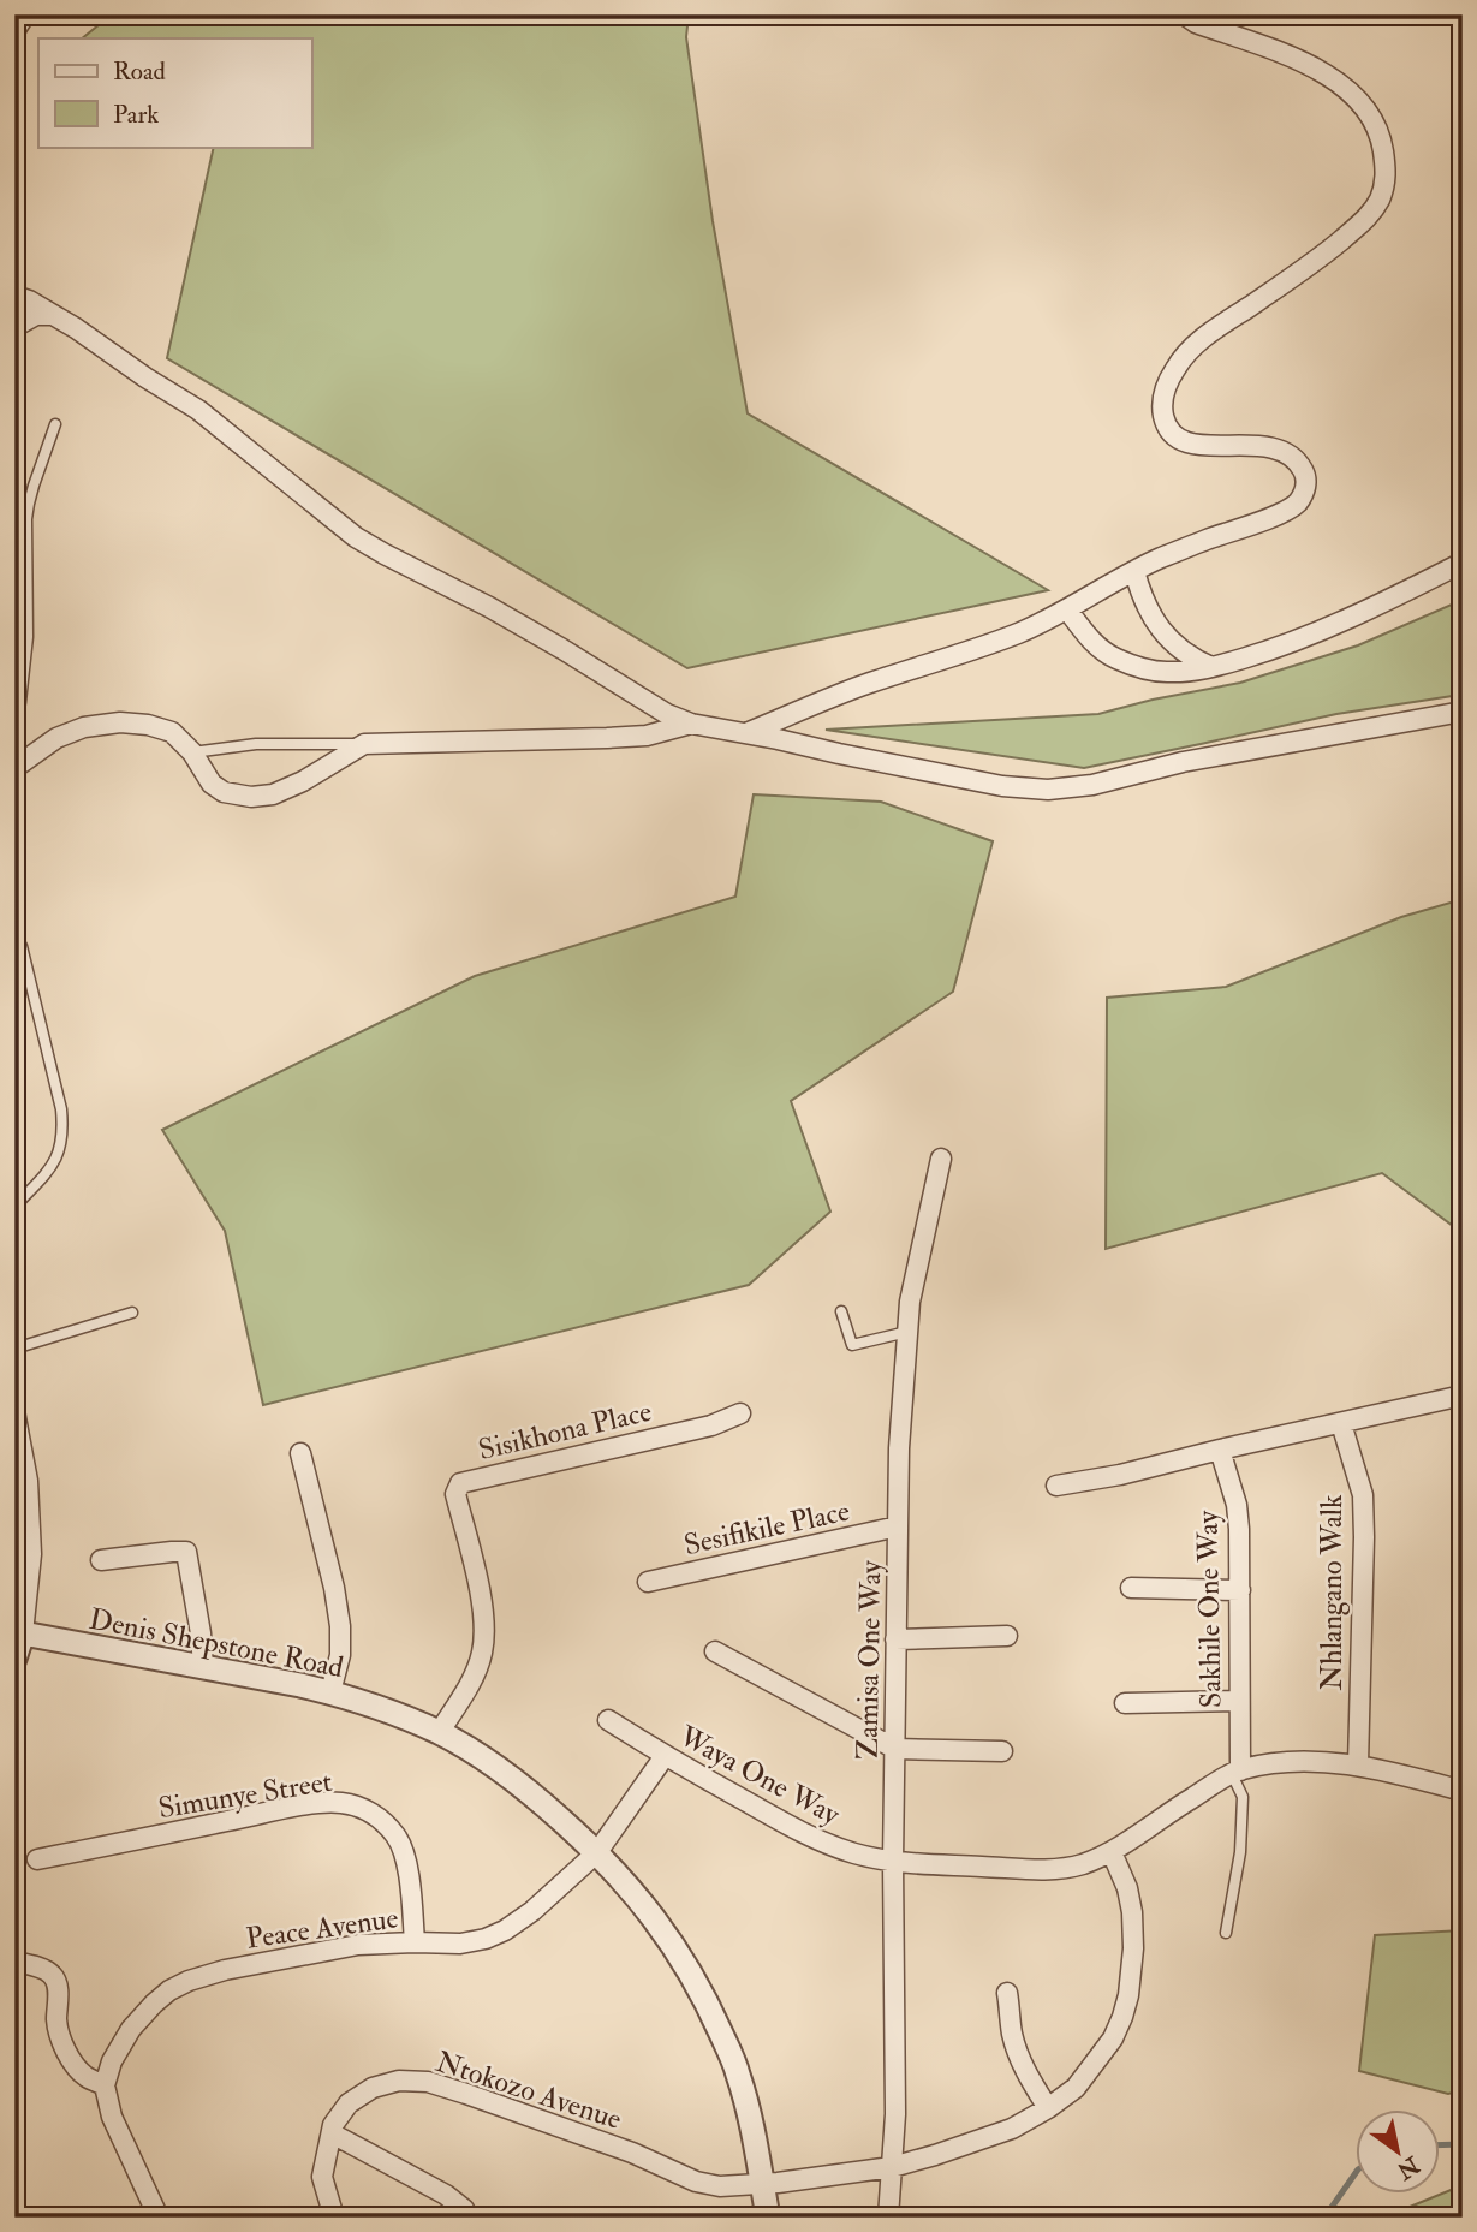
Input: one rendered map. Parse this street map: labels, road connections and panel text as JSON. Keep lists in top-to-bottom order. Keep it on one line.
{"streets":{"street":["Sisikhona Place","Sesifikile Place","Nhlangano Walk","Sakhile One Way","Denis Shepstone Road","Zamisa One Way","Waya One Way","Simunye Street","Peace Avenue","Ntokozo Avenue"]},"crossings":[["Sisikhona Place","Denis Shepstone Road"],["Sesifikile Place","Zamisa One Way"],["Sakhile One Way","Waya One Way"],["Denis Shepstone Road","Peace Avenue"],["Denis Shepstone Road","Ntokozo Avenue"],["Zamisa One Way","Waya One Way"],["Zamisa One Way","Ntokozo Avenue"],["Waya One Way","Peace Avenue"],["Waya One Way","Ntokozo Avenue"],["Simunye Street","Peace Avenue"]],"legend":["Road","Park"],"north":"bottom right"}
